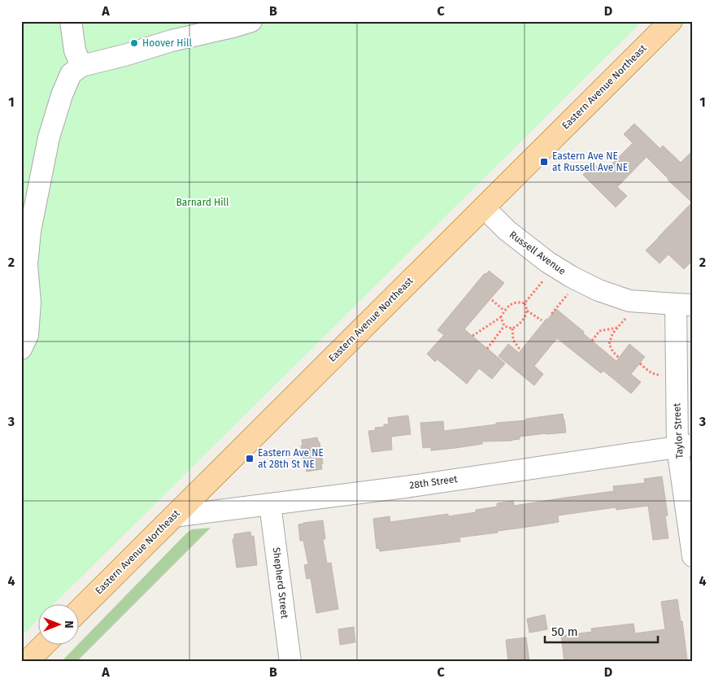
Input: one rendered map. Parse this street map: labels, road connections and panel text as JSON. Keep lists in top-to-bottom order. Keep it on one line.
{"streets":{"main road":["Eastern Avenue Northeast"],"street":["Russell Avenue","Taylor Street","28th Street","Shepherd Street"]},"crossings":[["Eastern Avenue Northeast","Russell Avenue"],["Eastern Avenue Northeast","28th Street"],["Russell Avenue","Taylor Street"],["Taylor Street","28th Street"],["28th Street","Shepherd Street"]],"parks":["Barnard Hill"],"places":{"other":["Hoover Hill"],"transit":["Eastern Ave NE at Russell Ave NE","Eastern Ave NE at 28th St NE"]},"scale_bar":"50 m","north":"right","grid":{"columns":["A","B","C","D"],"rows":["1","2","3","4"]}}
